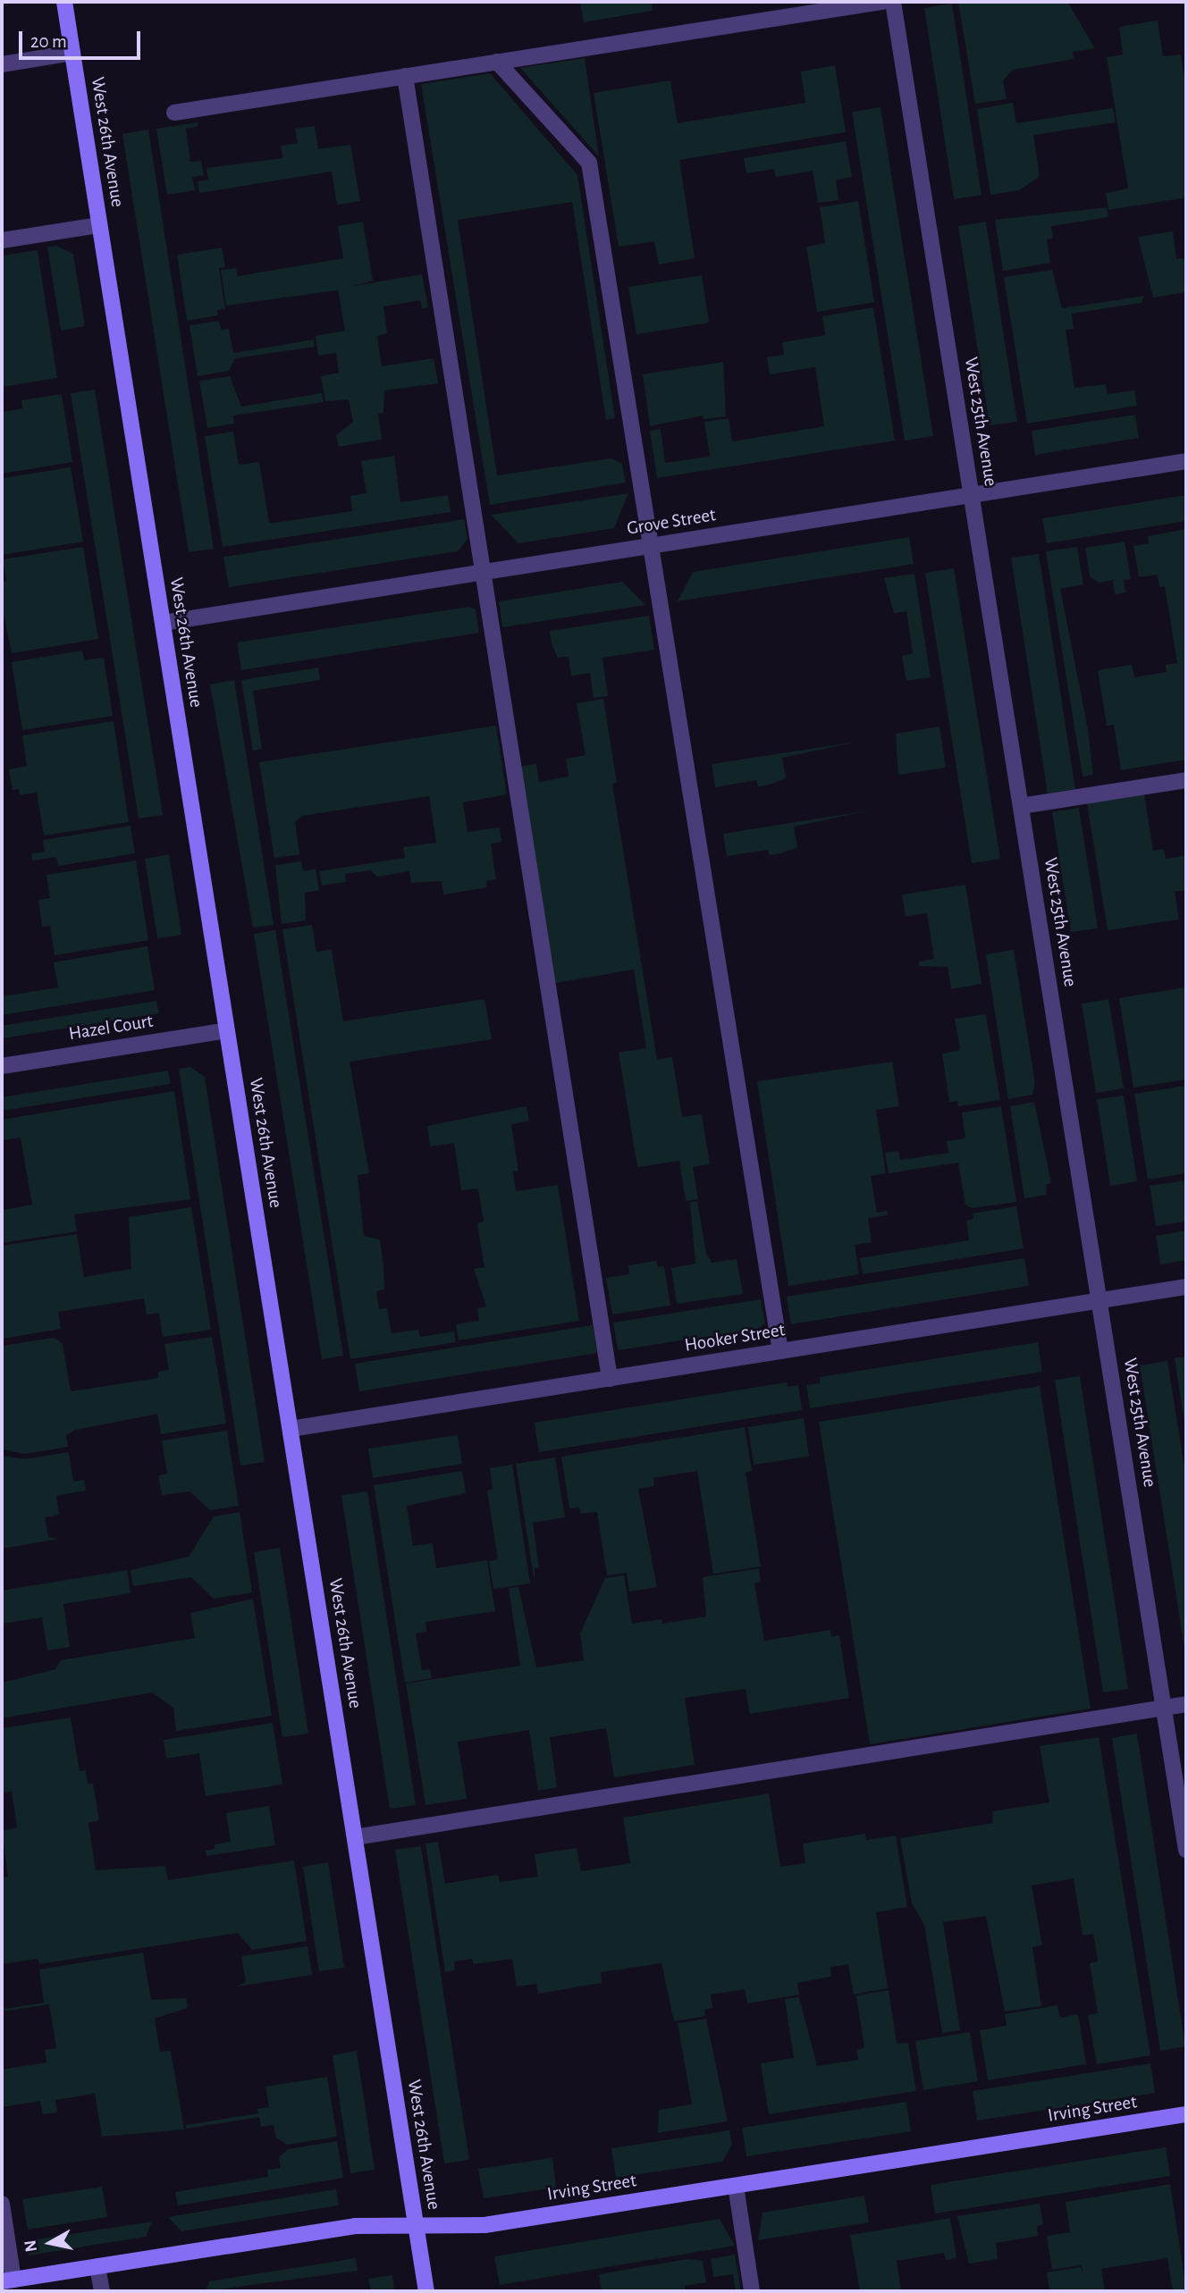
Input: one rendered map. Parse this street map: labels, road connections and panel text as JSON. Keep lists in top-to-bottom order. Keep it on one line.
{"streets":{"street":["West 26th Avenue","West 25th Avenue","Grove Street","Hazel Court","Hooker Street","Irving Street"]},"crossings":[["West 26th Avenue","Grove Street"],["West 26th Avenue","Hazel Court"],["West 26th Avenue","Hooker Street"],["West 26th Avenue","Irving Street"],["West 25th Avenue","Grove Street"],["West 25th Avenue","Hooker Street"]],"scale_bar":"20 m","north":"left"}
